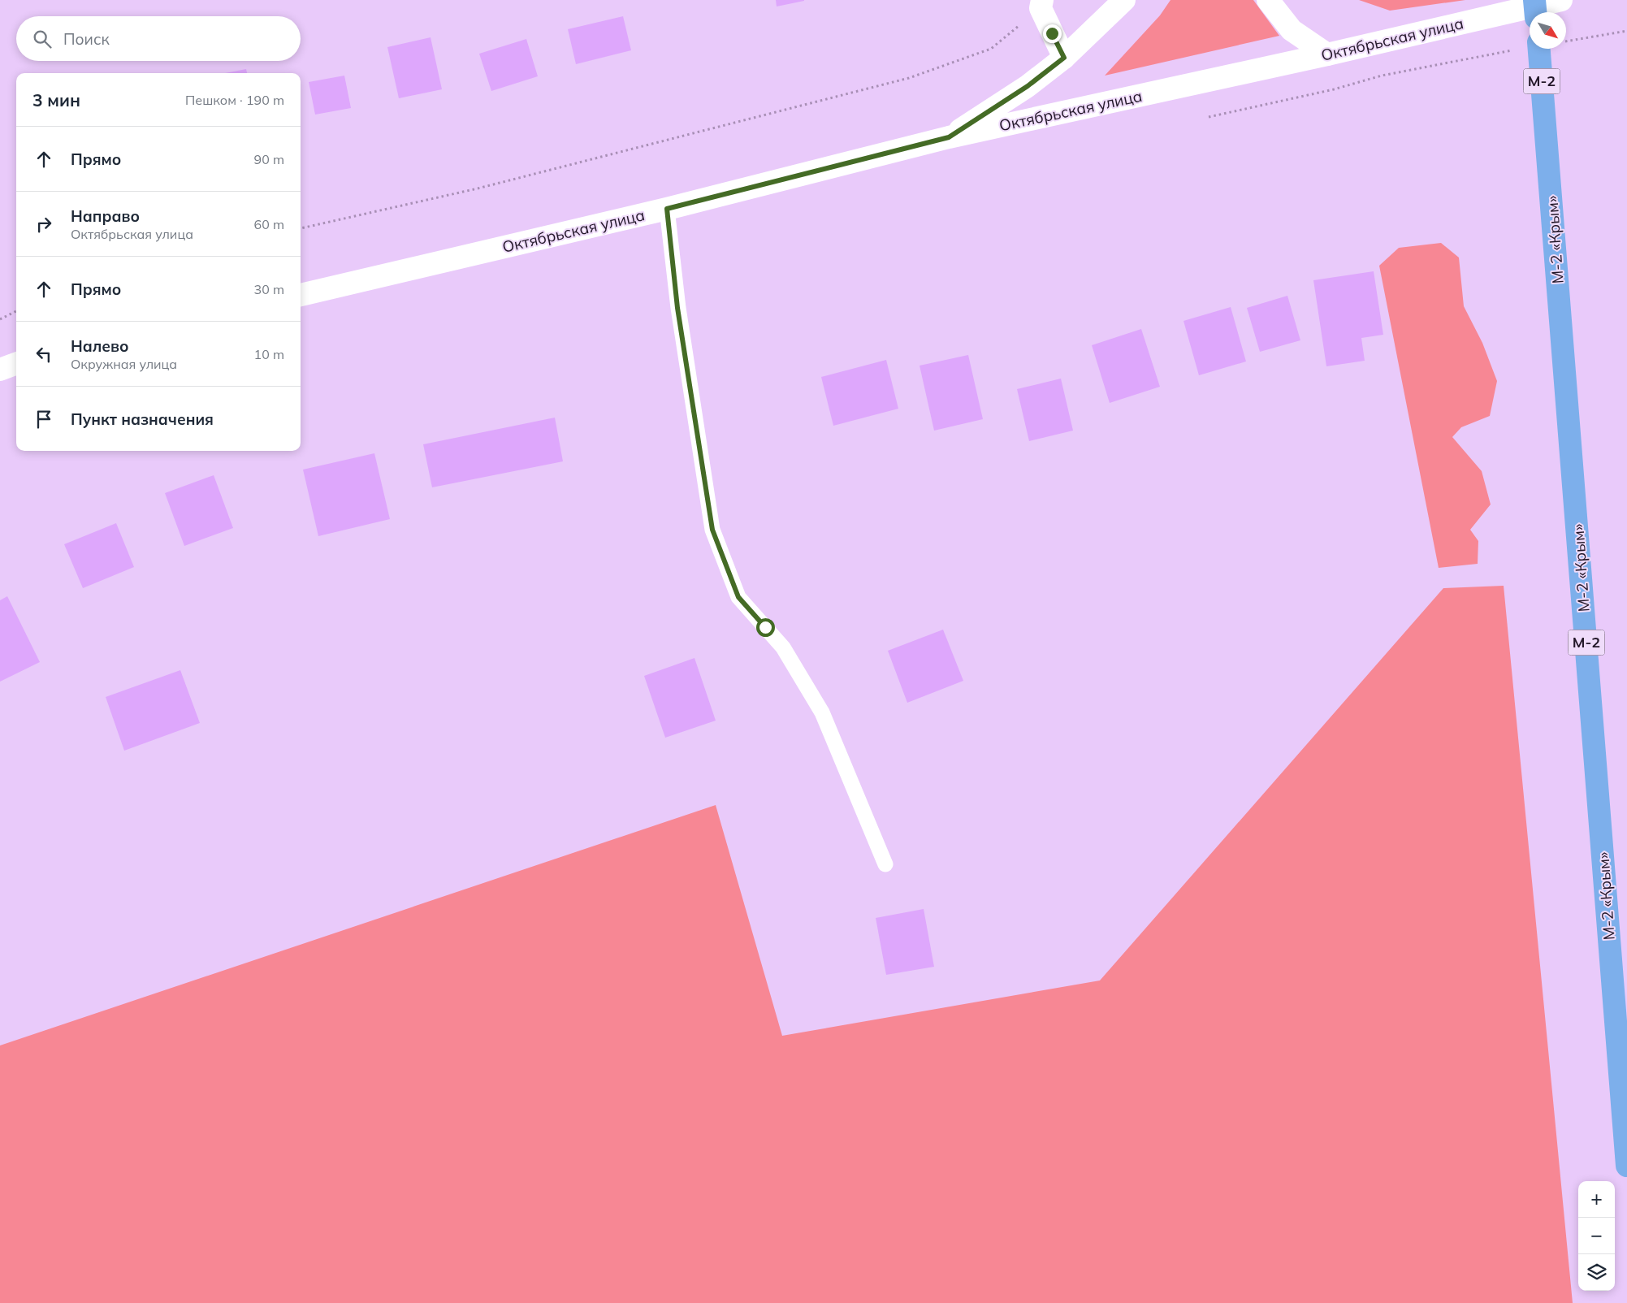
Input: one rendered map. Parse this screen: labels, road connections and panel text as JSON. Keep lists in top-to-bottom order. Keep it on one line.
{"streets":{"highway":["М-2","М-2 «Крым»"],"main road":["Октябрьская улица"]},"north":"bottom right","page":{"search":"Поиск","heading":["3 мин","Пешком · 190 m"],"list":[["Прямо","90 m"],["Направо","Октябрьская улица","60 m"],["Прямо","30 m"],["Налево","Окружная улица","10 m"],"Пункт назначения"],"map_buttons":["+","−"]}}
